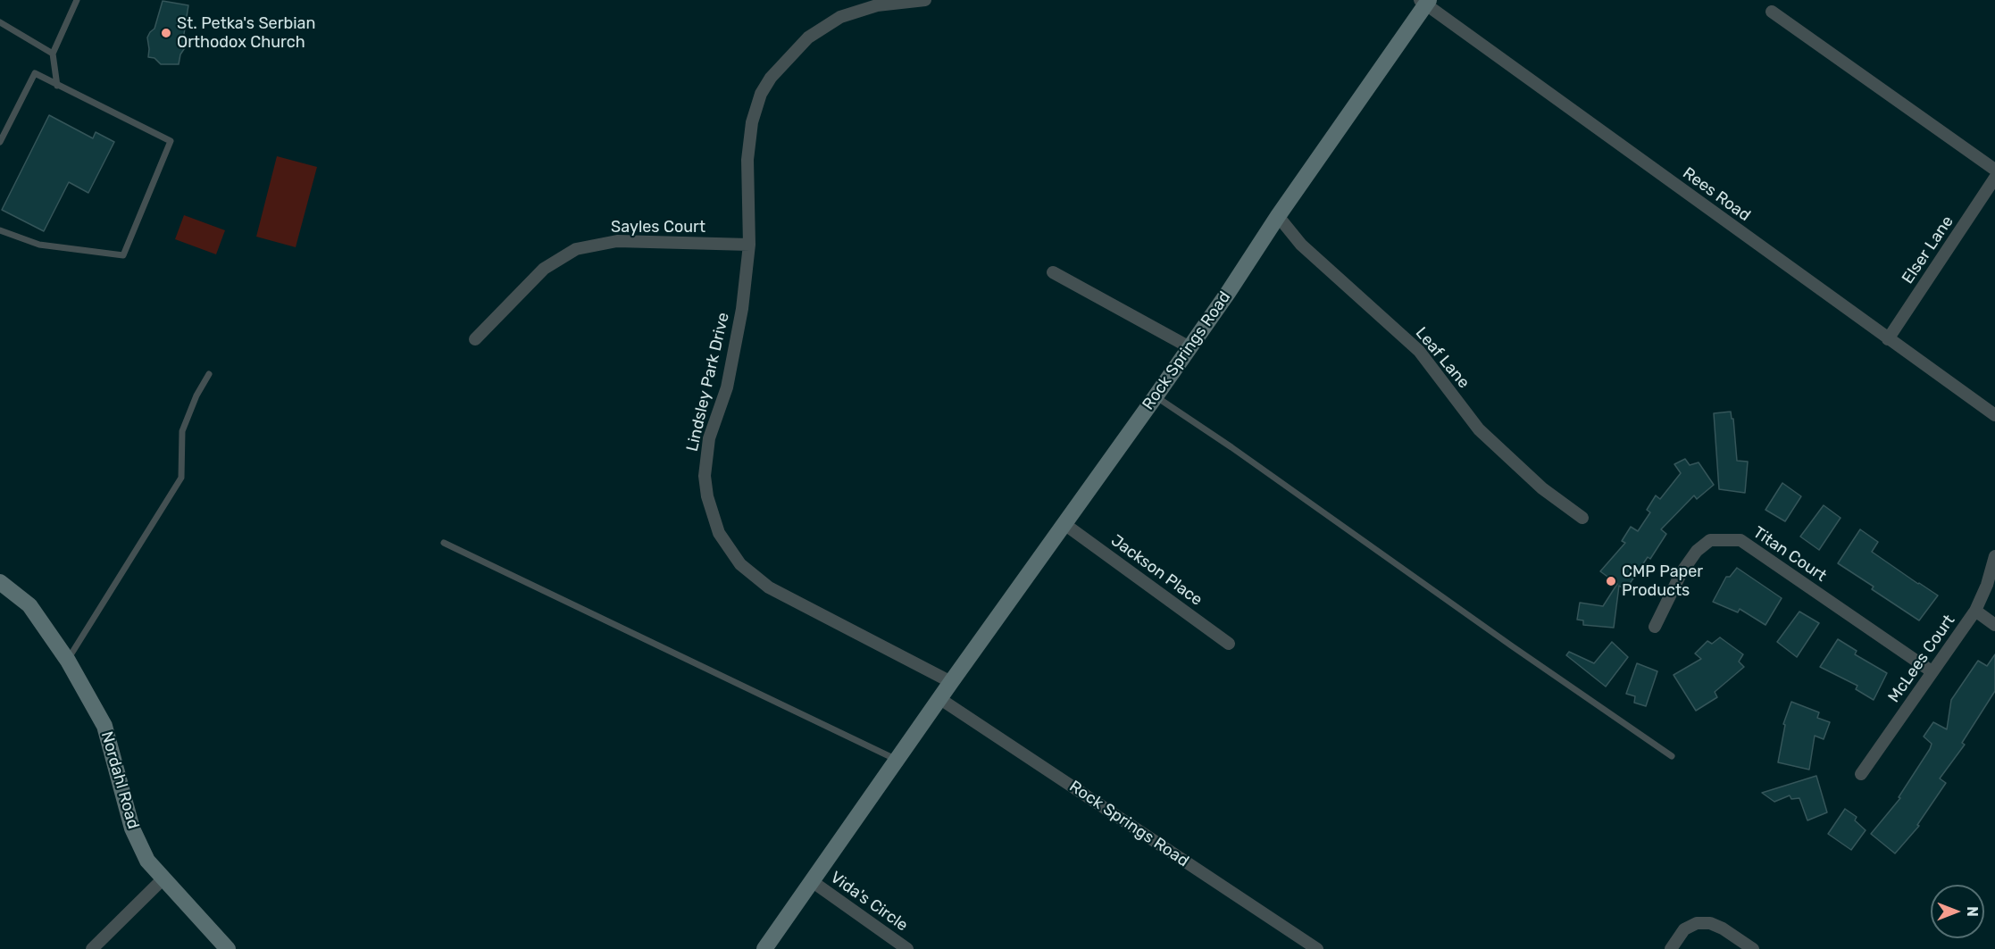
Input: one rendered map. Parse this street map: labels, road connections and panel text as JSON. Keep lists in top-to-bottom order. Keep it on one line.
{"streets":{"street":["Rees Road","Sayles Court","Elser Lane","Rock Springs Road","Leaf Lane","Lindsley Park Drive","Titan Court","Jackson Place","McLees Court","Nordahl Road","Vida's Circle"]},"crossings":[["Rees Road","Elser Lane"],["Rees Road","Rock Springs Road"],["Sayles Court","Lindsley Park Drive"],["Rock Springs Road","Leaf Lane"],["Rock Springs Road","Lindsley Park Drive"],["Rock Springs Road","Jackson Place"],["Rock Springs Road","Vida's Circle"],["Titan Court","McLees Court"]],"places":["St. Petka's Serbian Orthodox Church","CMP Paper Products"],"north":"right"}
